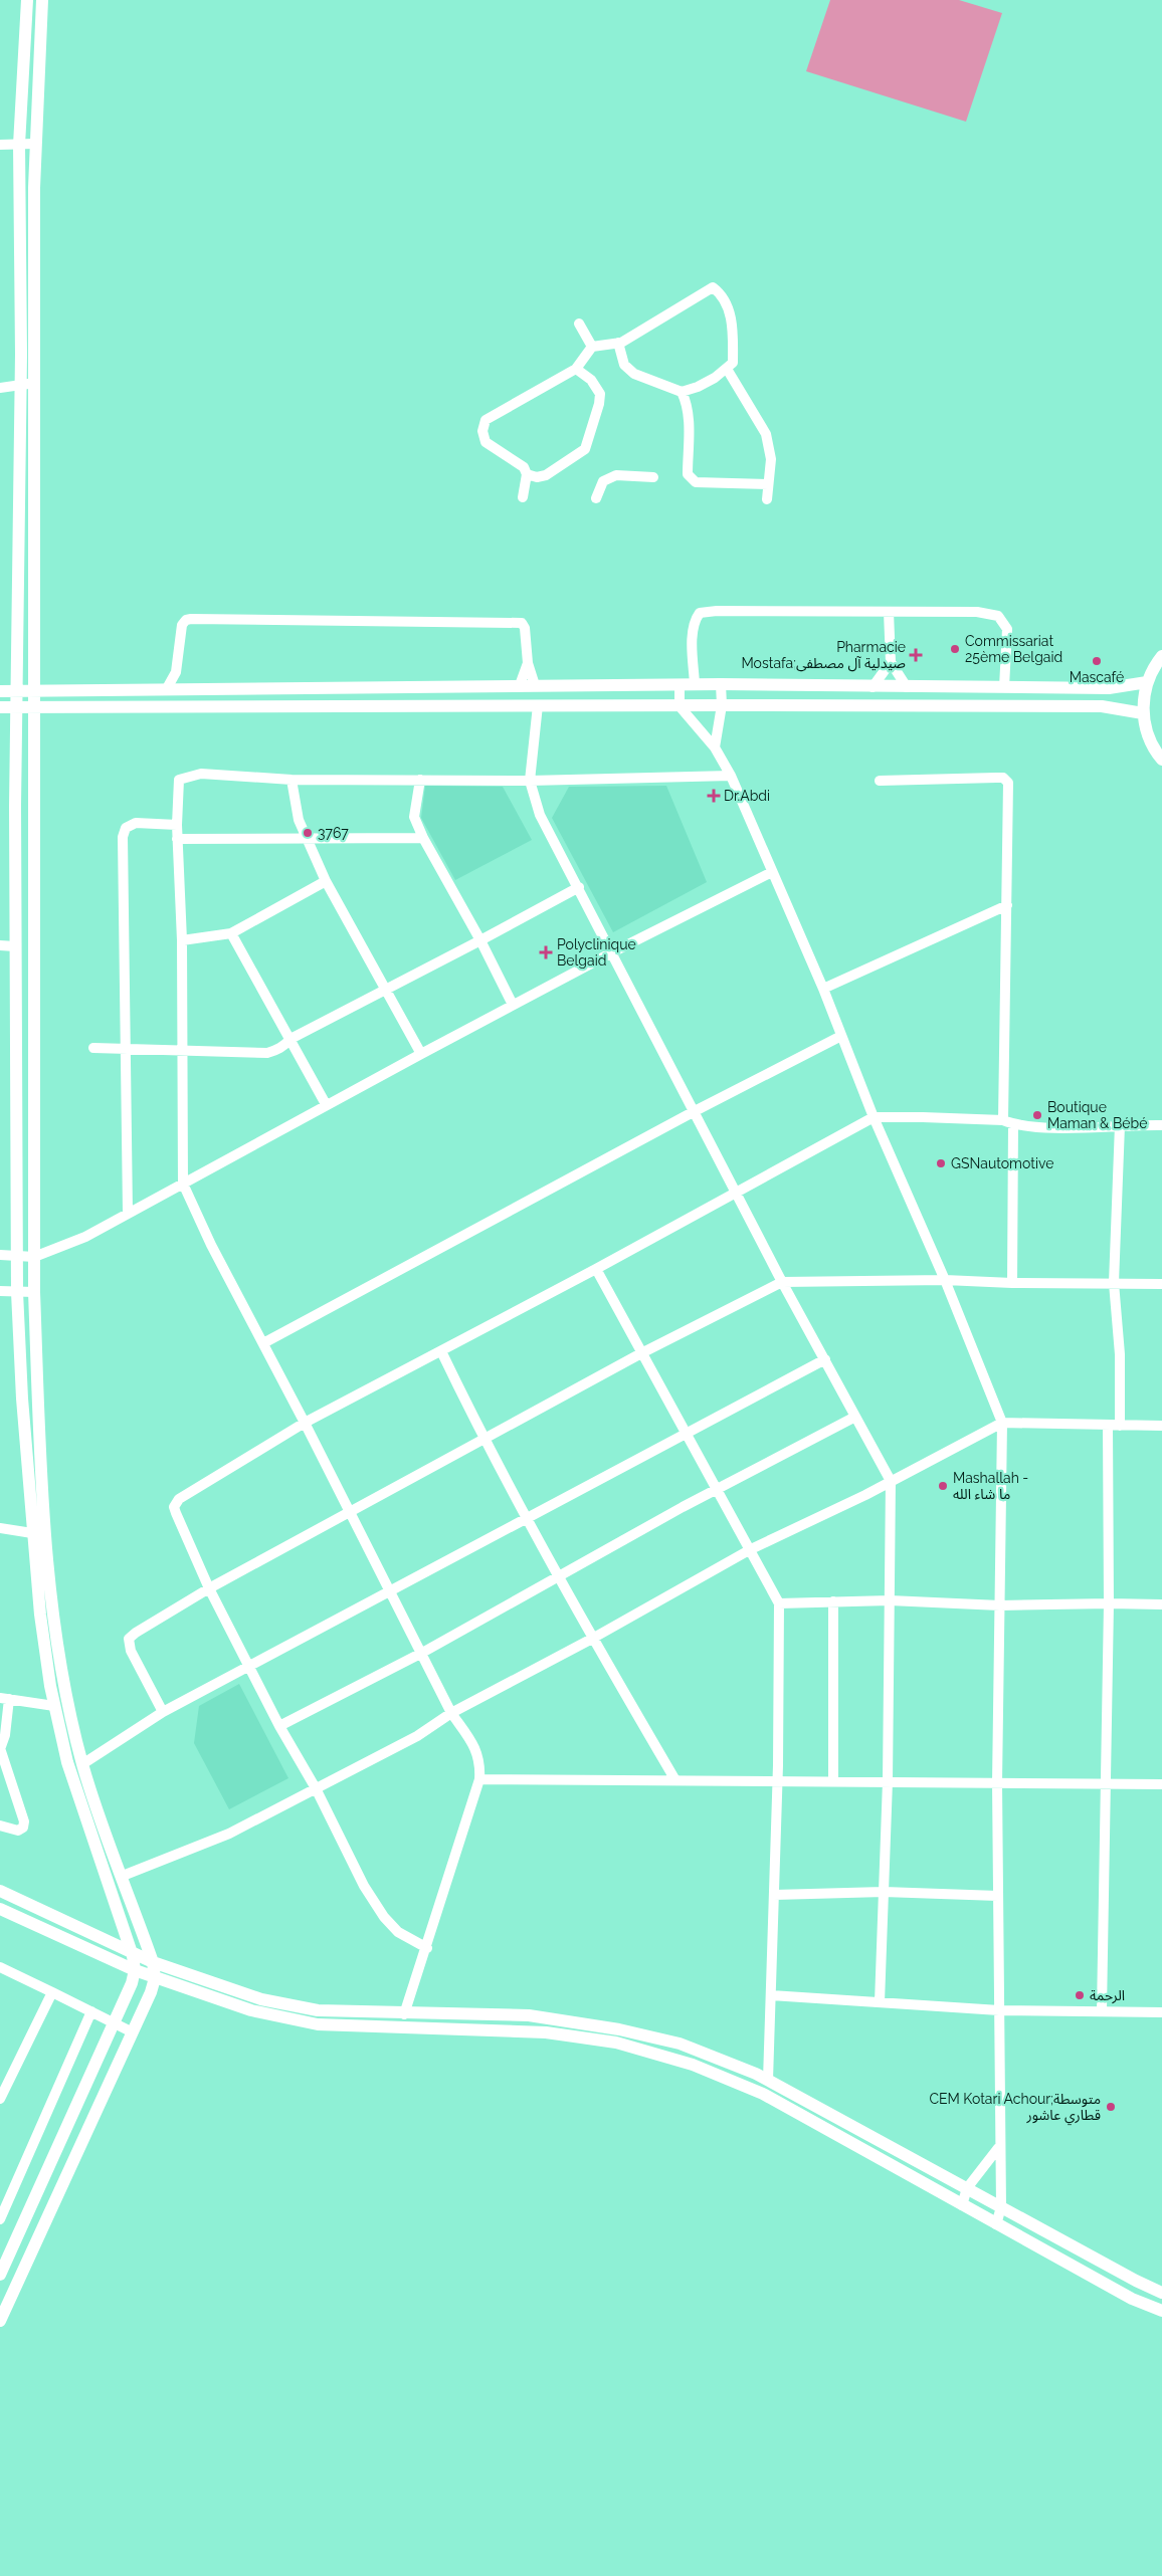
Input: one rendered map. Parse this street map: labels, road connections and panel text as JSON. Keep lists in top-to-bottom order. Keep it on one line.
{"places":{"other":["Commissariat 25ème Belgaid","Mascafé","3767","Boutique Maman & Bébé","GSNautomotive","Mashallah - ما شاء الله","الرحمة","CEM Kotari Achour;متوسطة قطاري عاشور"],"health":["Pharmacie Mostafa;صيدلية آل مصطفى","Dr.Abdi","Polyclinique Belgaid"]}}
